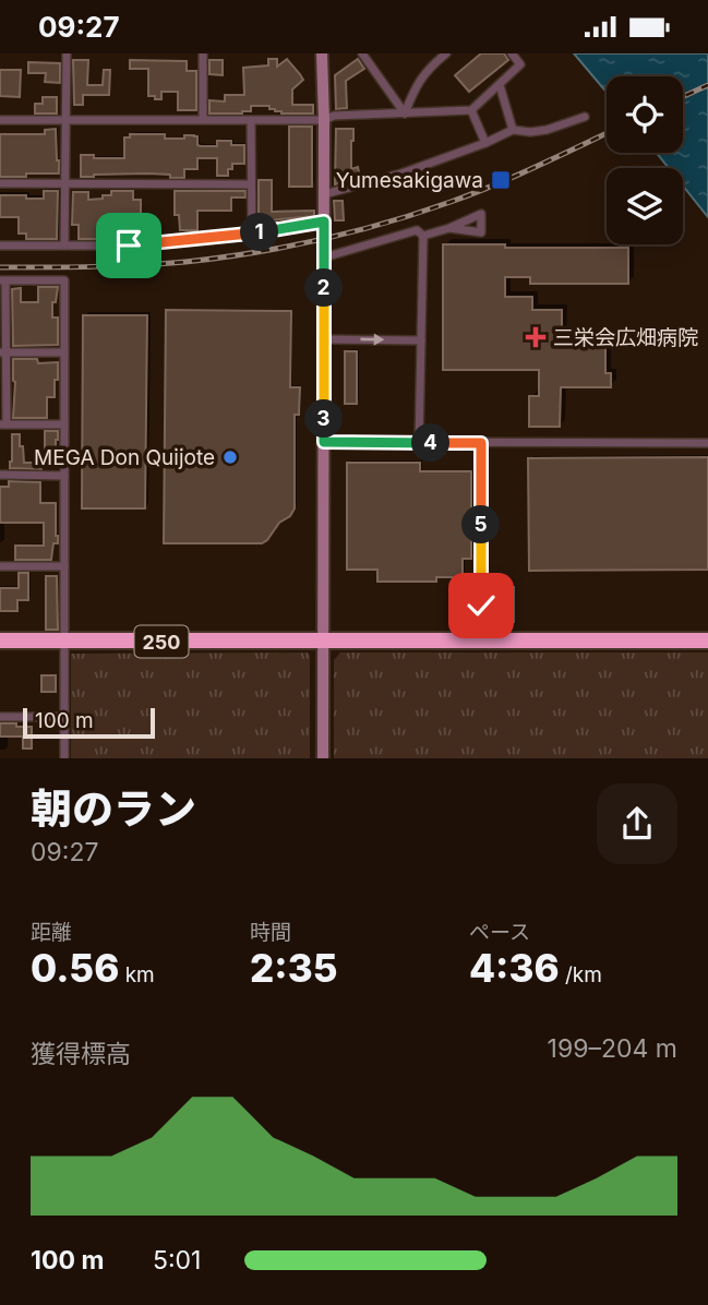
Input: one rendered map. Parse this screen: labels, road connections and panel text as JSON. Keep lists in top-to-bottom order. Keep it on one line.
{"streets":{"highway":["250"]},"places":{"transit":["Yumesakigawa"],"health":["三栄会広畑病院"],"other":["MEGA Don Quijote"]},"scale_bar":"100 m","page":{"status":"09:27","pins":["1","2","3","4","5"],"scale":"100 m","heading":["朝のラン","09:27"],"stats":[["距離","0.56 km"],["時間","2:35"],["ペース","4:36 /km"]],"chart":["獲得標高","199–204 m"],"list":[{"name":"100 m","note":"5:01"}]}}
